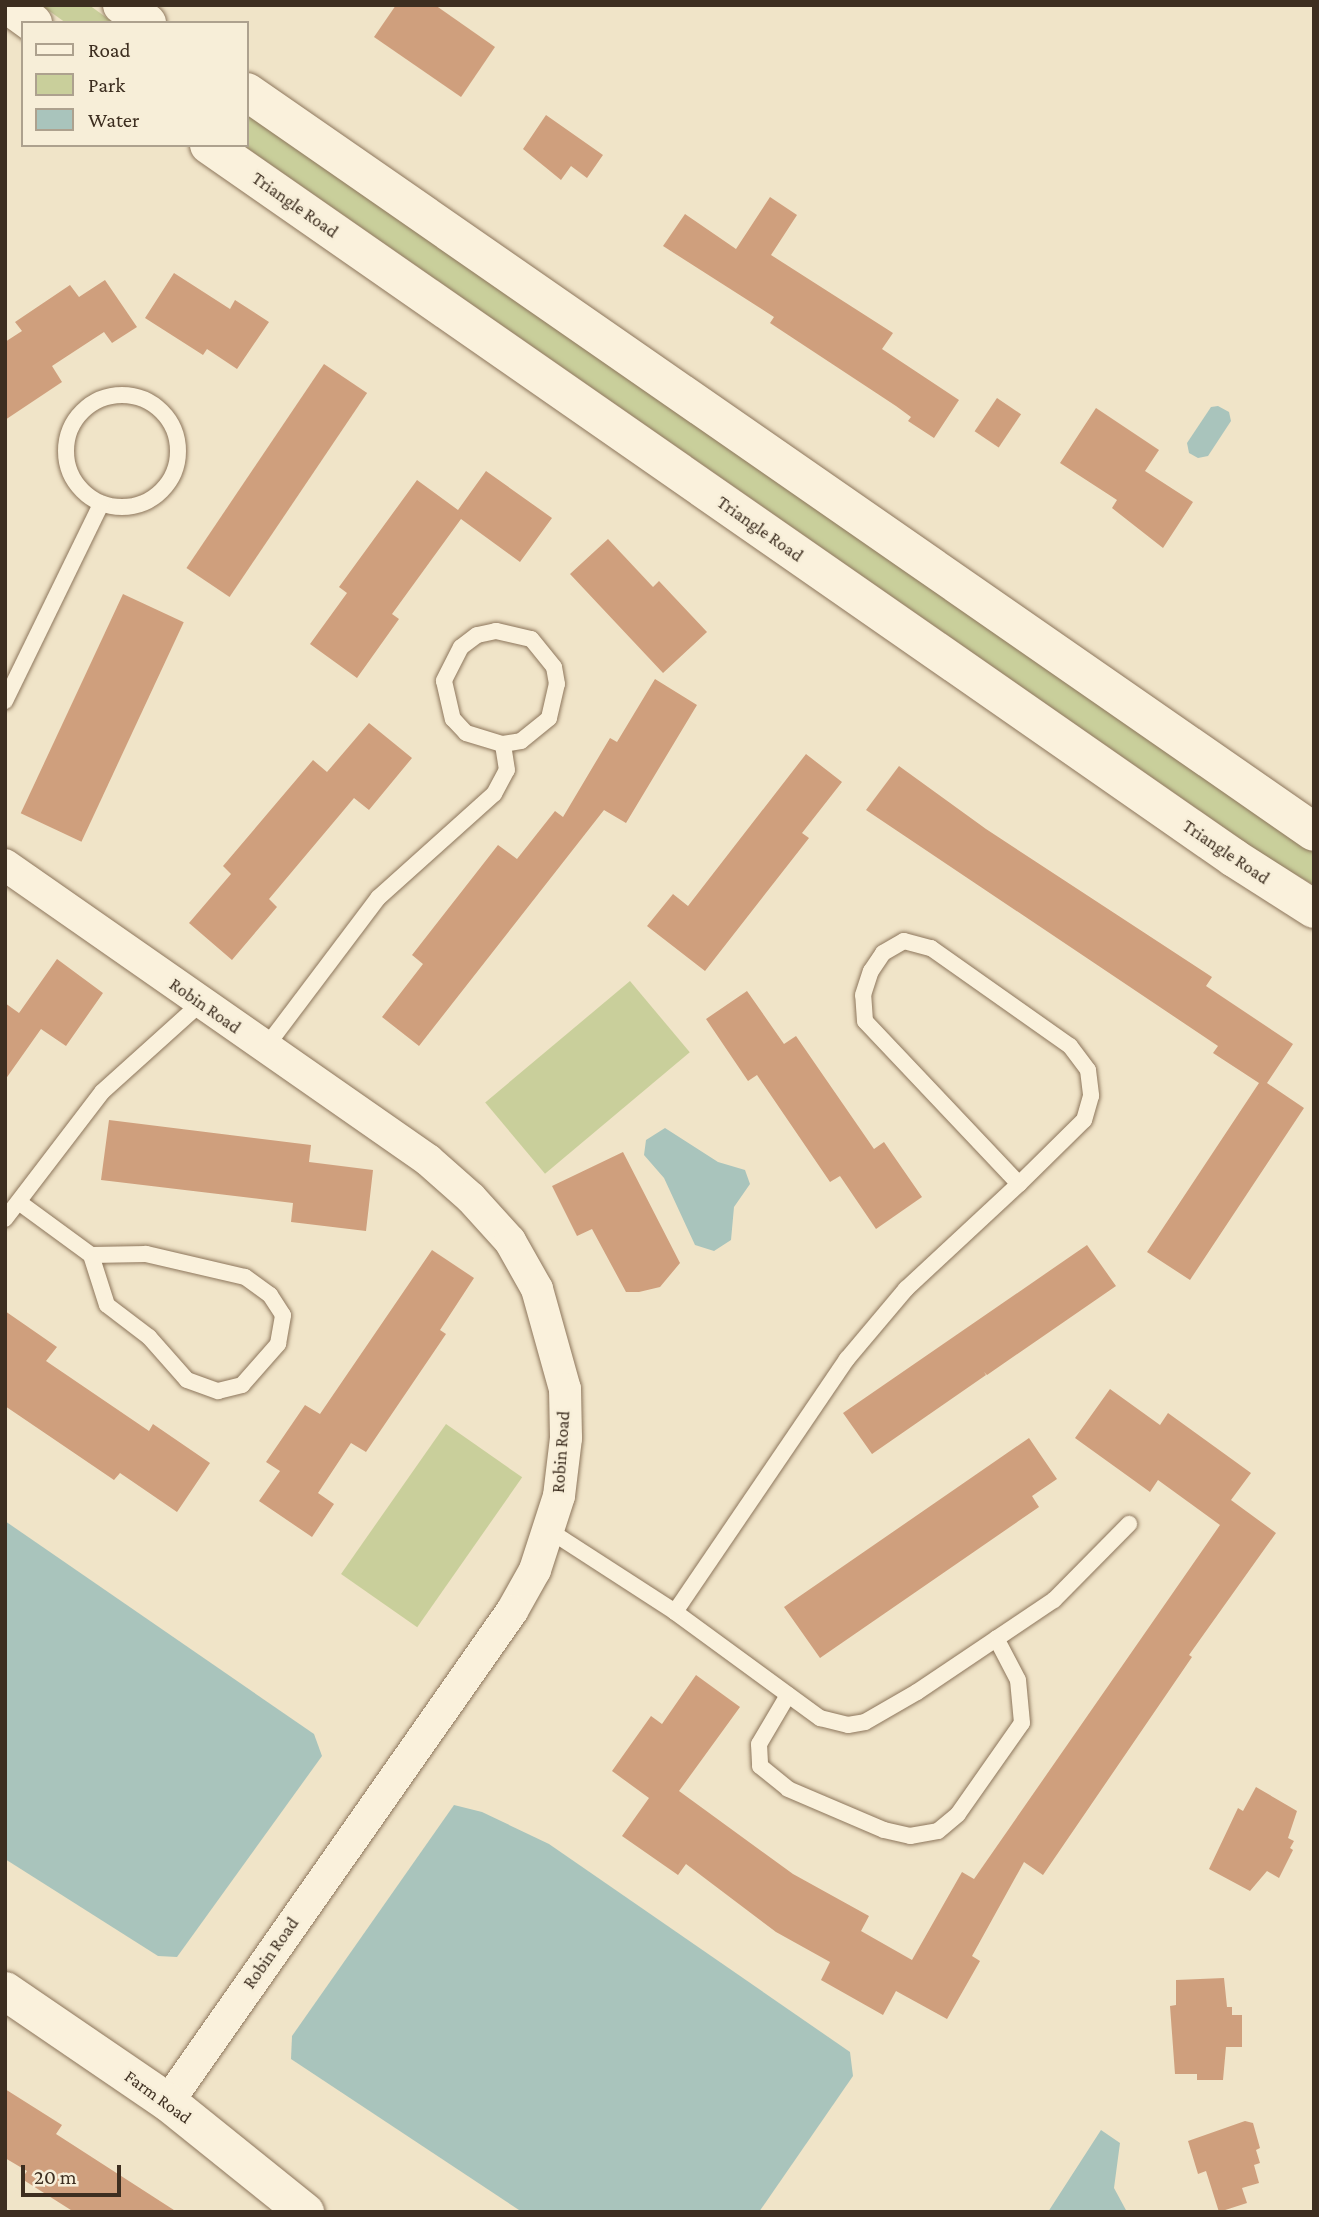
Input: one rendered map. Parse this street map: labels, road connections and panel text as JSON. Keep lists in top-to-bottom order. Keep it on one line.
{"streets":{"street":["Triangle Road","Robin Road","Farm Road"]},"crossings":[["Robin Road","Farm Road"]],"legend":["Road","Park","Water"],"scale_bar":"20 m"}
